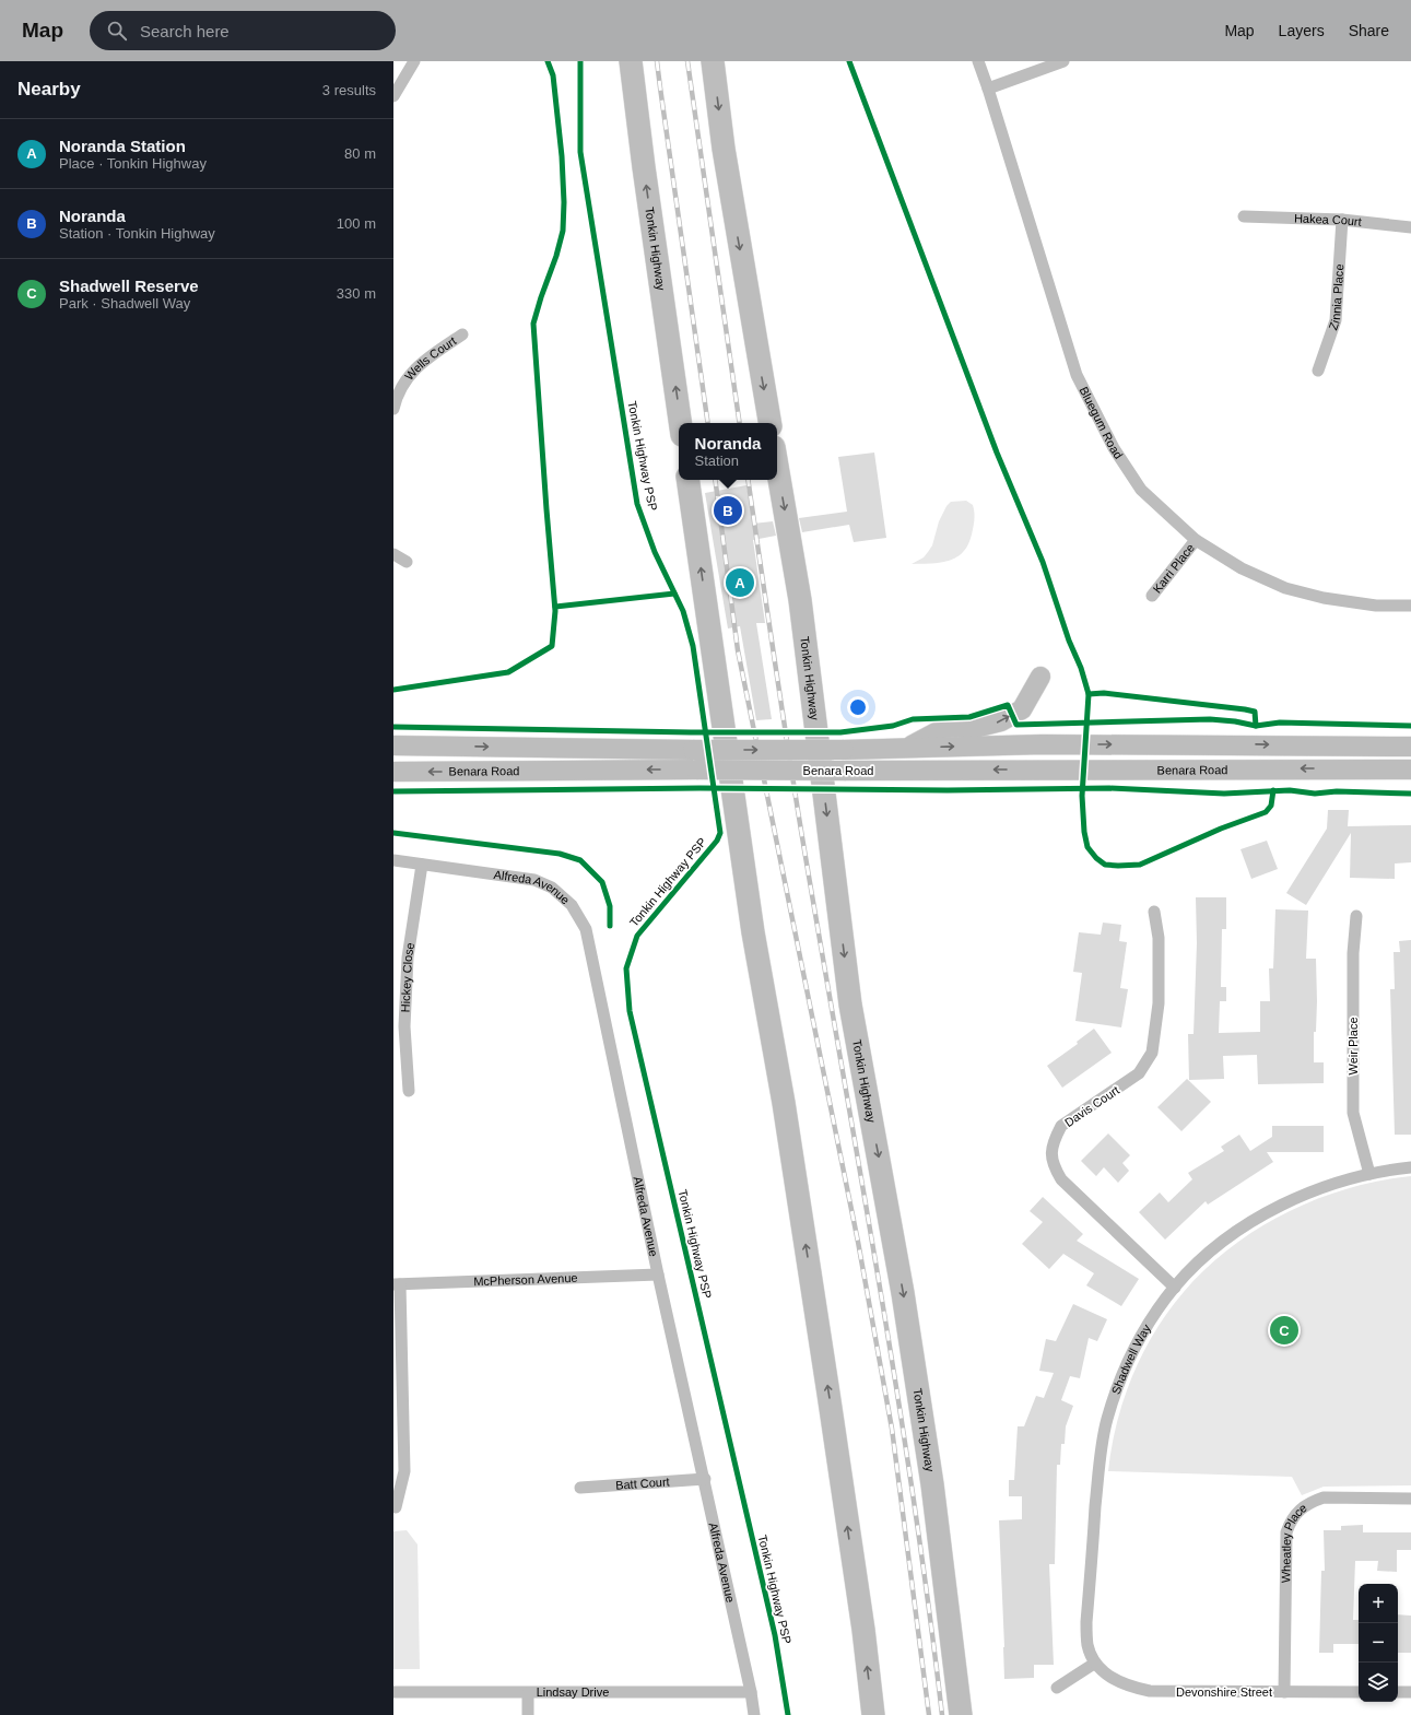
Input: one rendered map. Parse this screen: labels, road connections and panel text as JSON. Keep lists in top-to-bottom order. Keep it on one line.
{"streets":{"highway":["Tonkin Highway"],"main road":["Benara Road"],"street":["Hakea Court","Zinnia Place","Wells Court","Bluegum Road","Karri Place","Alfreda Avenue","Hickey Close","Weir Place","Davis Court","McPherson Avenue","Shadwell Way","Batt Court","Wheatley Place","Devonshire Street","Lindsay Drive"],"cycle path":["Tonkin Highway PSP"]},"crossings":[["Hakea Court","Zinnia Place"],["Bluegum Road","Karri Place"],["Alfreda Avenue","Hickey Close"],["Alfreda Avenue","McPherson Avenue"],["Alfreda Avenue","Batt Court"],["Alfreda Avenue","Lindsay Drive"],["Weir Place","Shadwell Way"],["Davis Court","Shadwell Way"],["Shadwell Way","Devonshire Street"],["Wheatley Place","Devonshire Street"]],"page":{"header":"Map","search":"Search here","nav":["Map","Layers","Share"],"heading":["Nearby","3 results"],"list":[{"mark":"A","name":"Noranda Station","note":"Place · Tonkin Highway","value":"80 m"},{"mark":"B","name":"Noranda","note":"Station · Tonkin Highway","value":"100 m"},{"mark":"C","name":"Shadwell Reserve","note":"Park · Shadwell Way","value":"330 m"}],"popup":["Noranda","Station"],"pins":["B","A","C"],"map_buttons":["+","−"]}}
